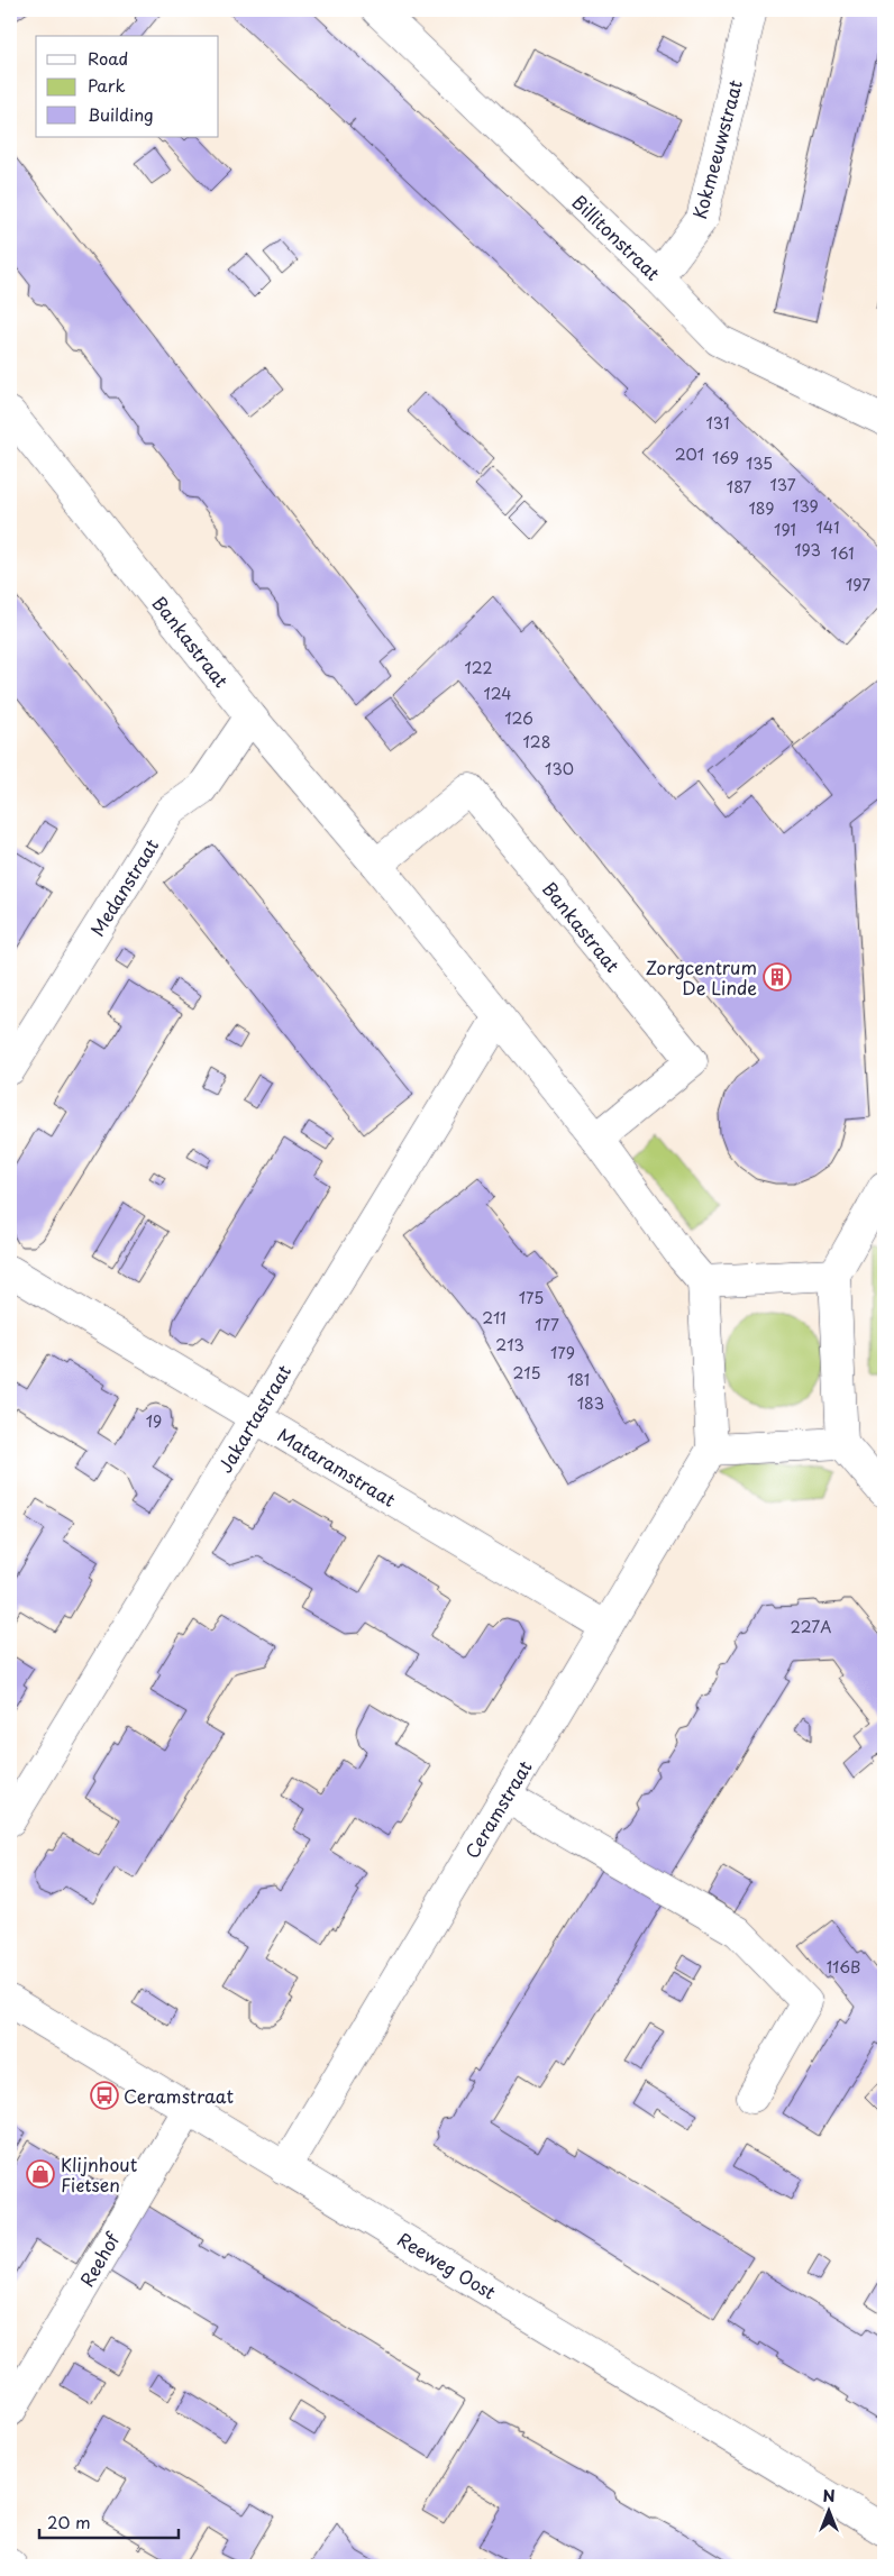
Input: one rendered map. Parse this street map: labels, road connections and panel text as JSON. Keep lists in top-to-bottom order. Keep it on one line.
{"streets":{"street":["Kokmeeuwstraat","Billitonstraat","Bankastraat","Medanstraat","Jakartastraat","Mataramstraat","Ceramstraat","Reehof","Reeweg Oost"]},"crossings":[["Kokmeeuwstraat","Billitonstraat"],["Bankastraat","Medanstraat"],["Bankastraat","Jakartastraat"],["Jakartastraat","Mataramstraat"],["Mataramstraat","Ceramstraat"],["Ceramstraat","Reeweg Oost"],["Reehof","Reeweg Oost"]],"places":{"building":["Zorgcentrum De Linde"],"bus stop":["Ceramstraat"],"shop":["Klijnhout Fietsen"]},"house_numbers":["131","201","169","135","137","187","139","189","141","191","193","161","197","122","124","126","128","130","175","211","177","213","179","215","181","183","19","227A","116B"],"legend":["Road","Park","Building"],"scale_bar":"20 m","north":"top"}
